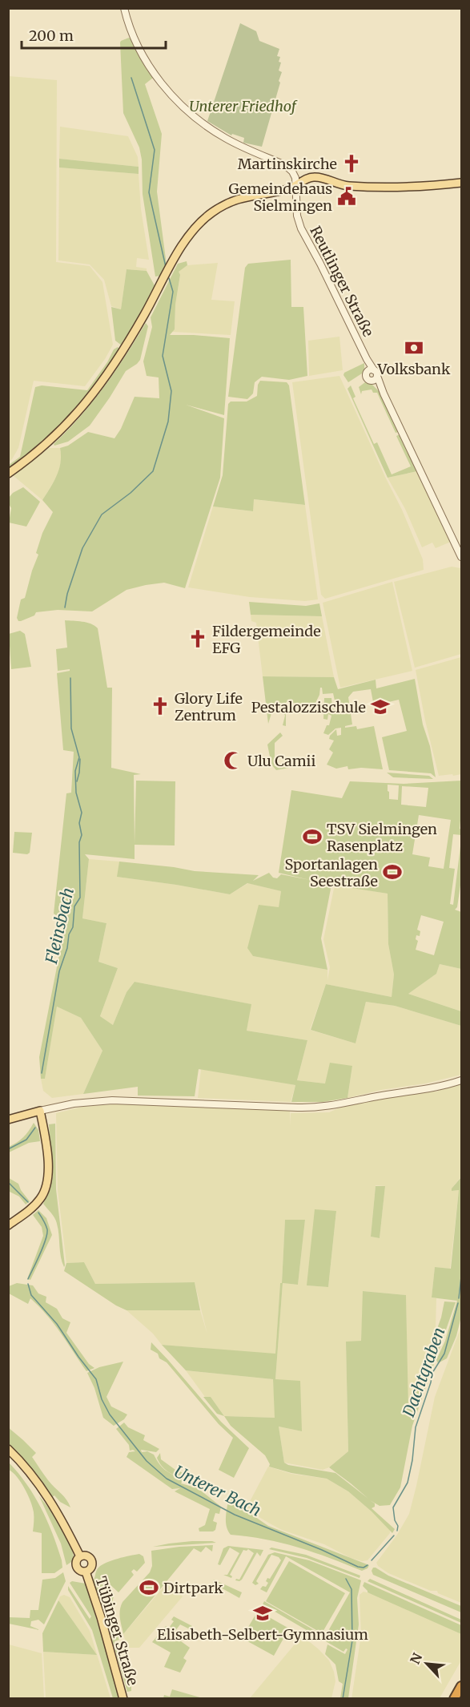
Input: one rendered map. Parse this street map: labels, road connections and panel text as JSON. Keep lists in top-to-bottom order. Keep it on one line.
{"streets":{"main road":["Tübinger Straße"],"street":["Reutlinger Straße"]},"water":["Fleinsbach","Dachtgraben","Unterer Bach"],"parks":["Unterer Friedhof"],"places":{"church":["Martinskirche","Fildergemeinde EFG","Glory Life Zentrum"],"public building":["Gemeindehaus Sielmingen"],"bank":["Volksbank"],"school or university":["Pestalozzischule","Elisabeth-Selbert-Gymnasium"],"mosque":["Ulu Camii"],"sports":["TSV Sielmingen Rasenplatz","Sportanlagen Seestraße","Dirtpark"]},"scale_bar":"200 m","north":"top left"}
